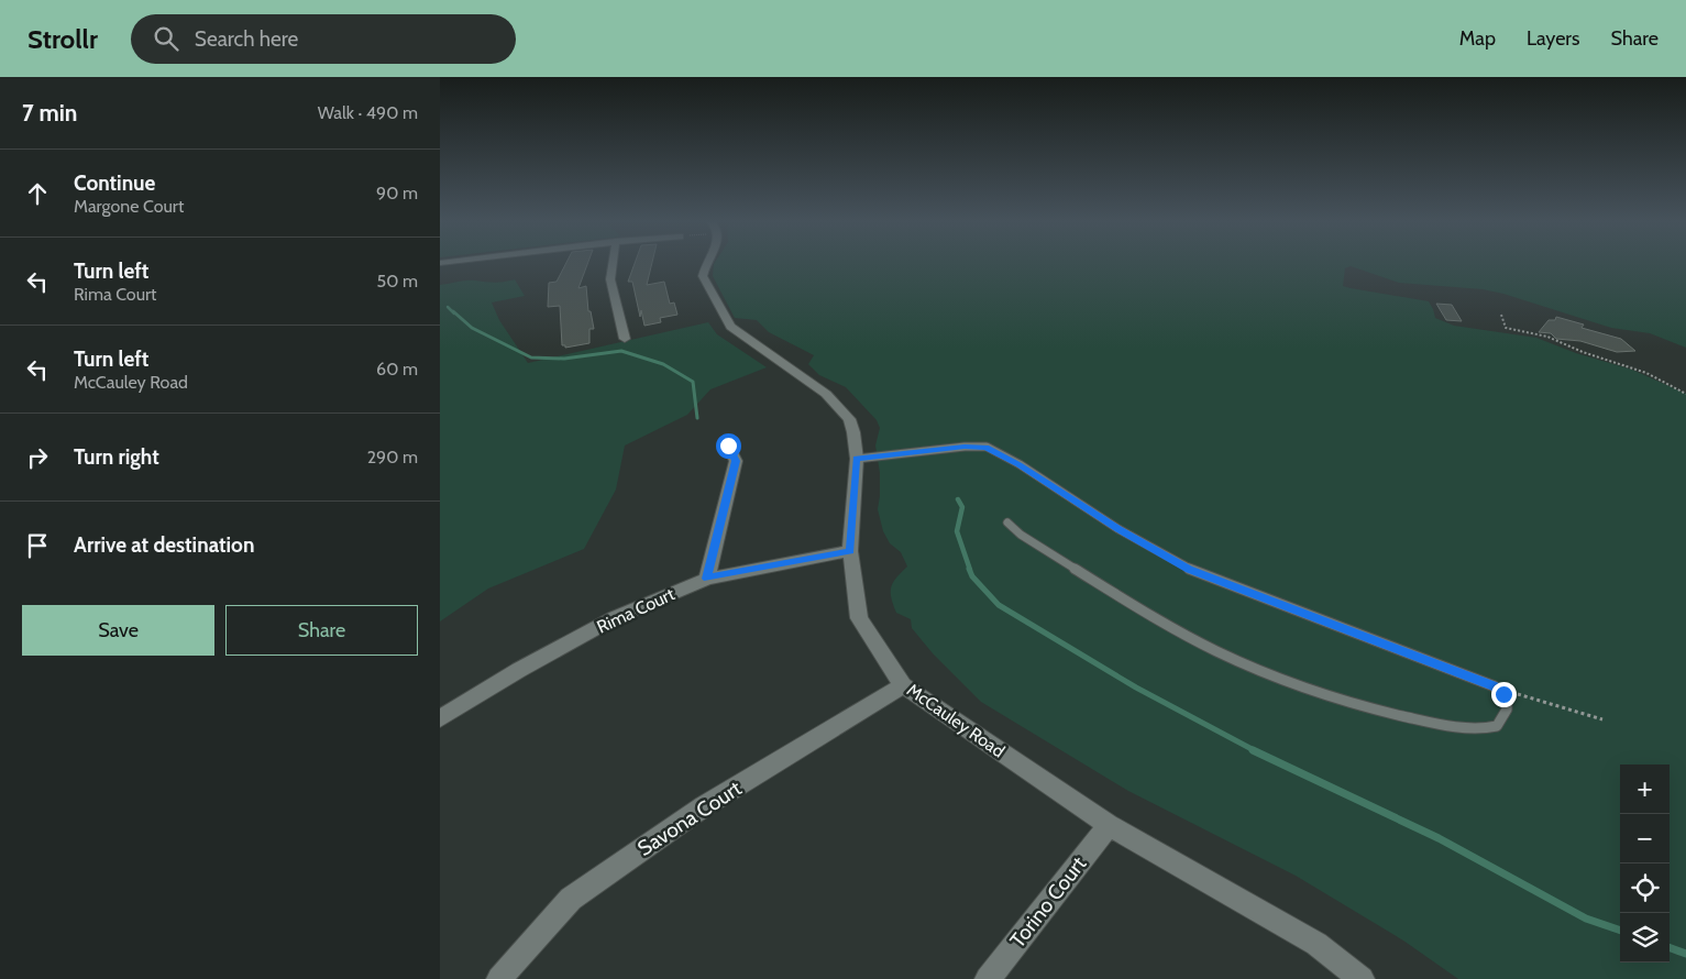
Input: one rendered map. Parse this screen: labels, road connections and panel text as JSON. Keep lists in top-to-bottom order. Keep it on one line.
{"streets":{"street":["Rima Court","McCauley Road","Savona Court","Torino Court"]},"crossings":[["Rima Court","McCauley Road"],["McCauley Road","Savona Court"],["McCauley Road","Torino Court"]],"page":{"header":"Strollr","search":"Search here","nav":["Map","Layers","Share"],"heading":["7 min","Walk · 490 m"],"list":[["Continue","Margone Court","90 m"],["Turn left","Rima Court","50 m"],["Turn left","McCauley Road","60 m"],["Turn right","290 m"],"Arrive at destination"],"buttons":["Save","Share"],"map_buttons":["+","−"]}}
